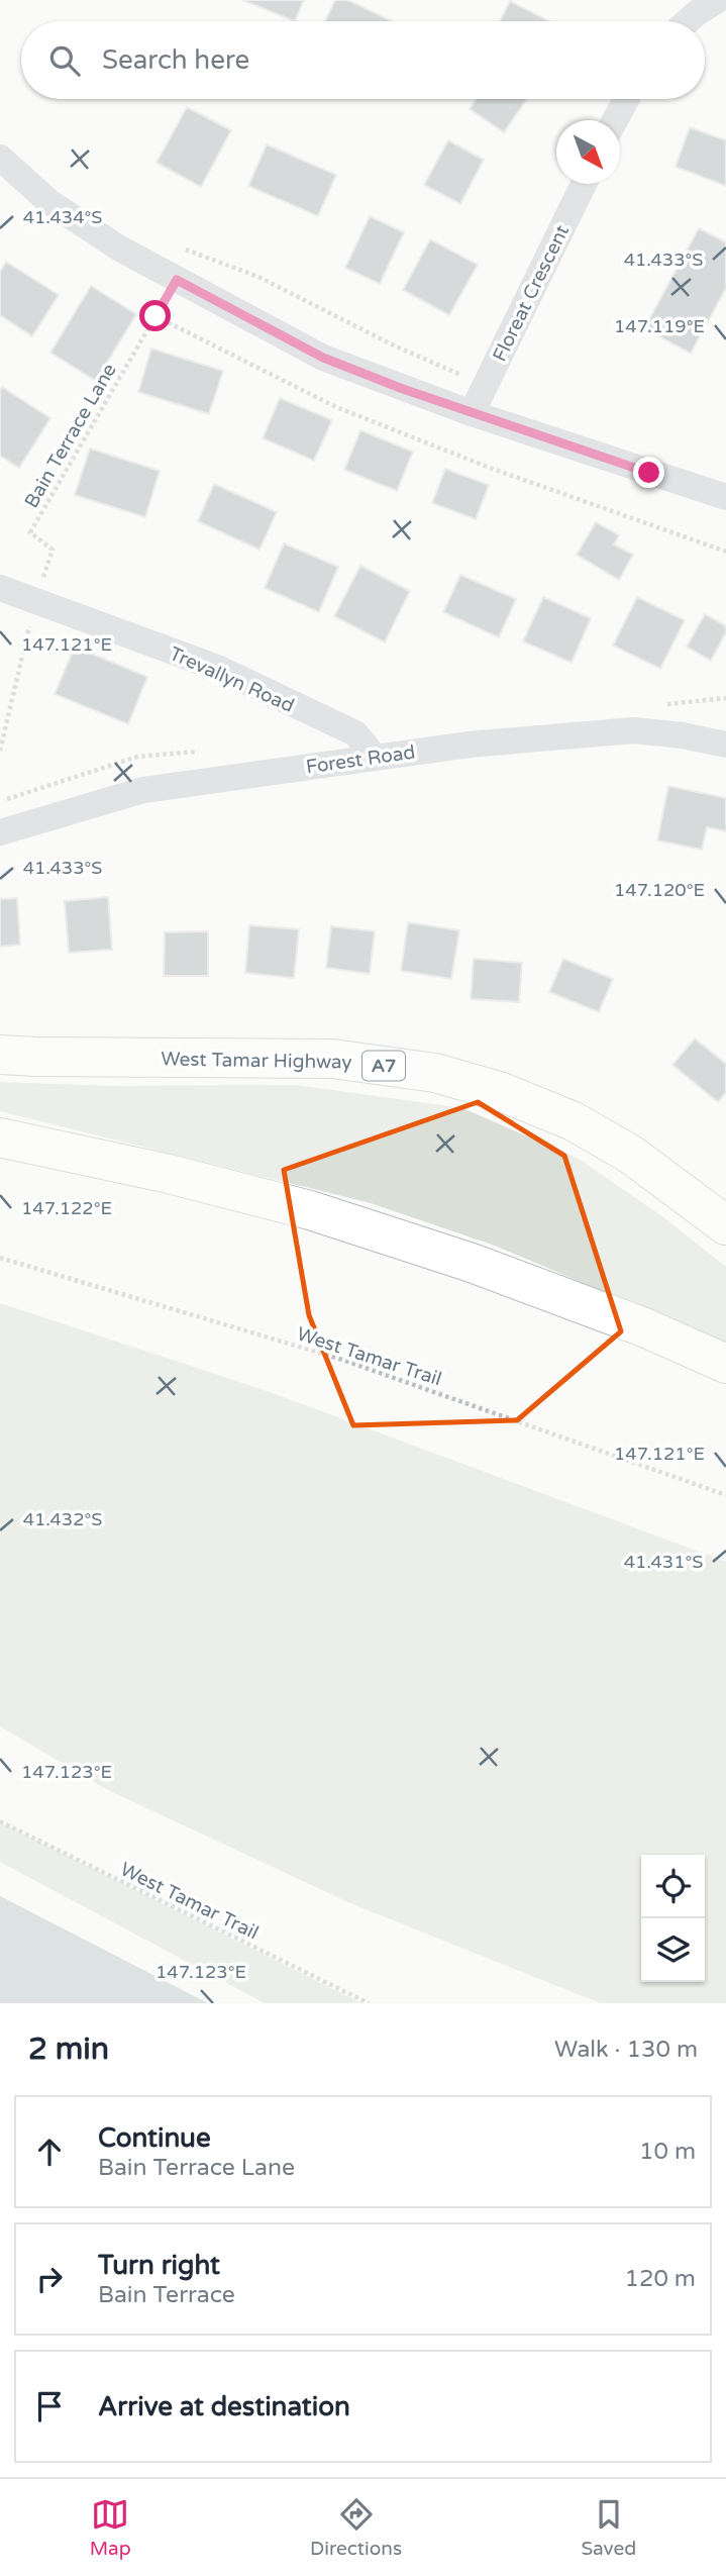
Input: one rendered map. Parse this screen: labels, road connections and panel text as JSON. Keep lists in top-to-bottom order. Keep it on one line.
{"streets":{"highway":["West Tamar Highway","A7"],"street":["Floreat Crescent","Trevallyn Road","Forest Road"],"path":["Bain Terrace Lane","West Tamar Trail"]},"crossings":[["Bain Terrace Lane","Trevallyn Road"],["Trevallyn Road","Forest Road"]],"north":"bottom right","page":{"search":"Search here","heading":["2 min","Walk · 130 m"],"list":[["Continue","Bain Terrace Lane","10 m"],["Turn right","Bain Terrace","120 m"],"Arrive at destination"],"nav":["Map","Directions","Saved"]},"coordinates":["41.434°S","41.433°S","147.119°E","147.121°E","147.120°E","147.122°E","41.432°S","41.431°S","147.123°E"]}
